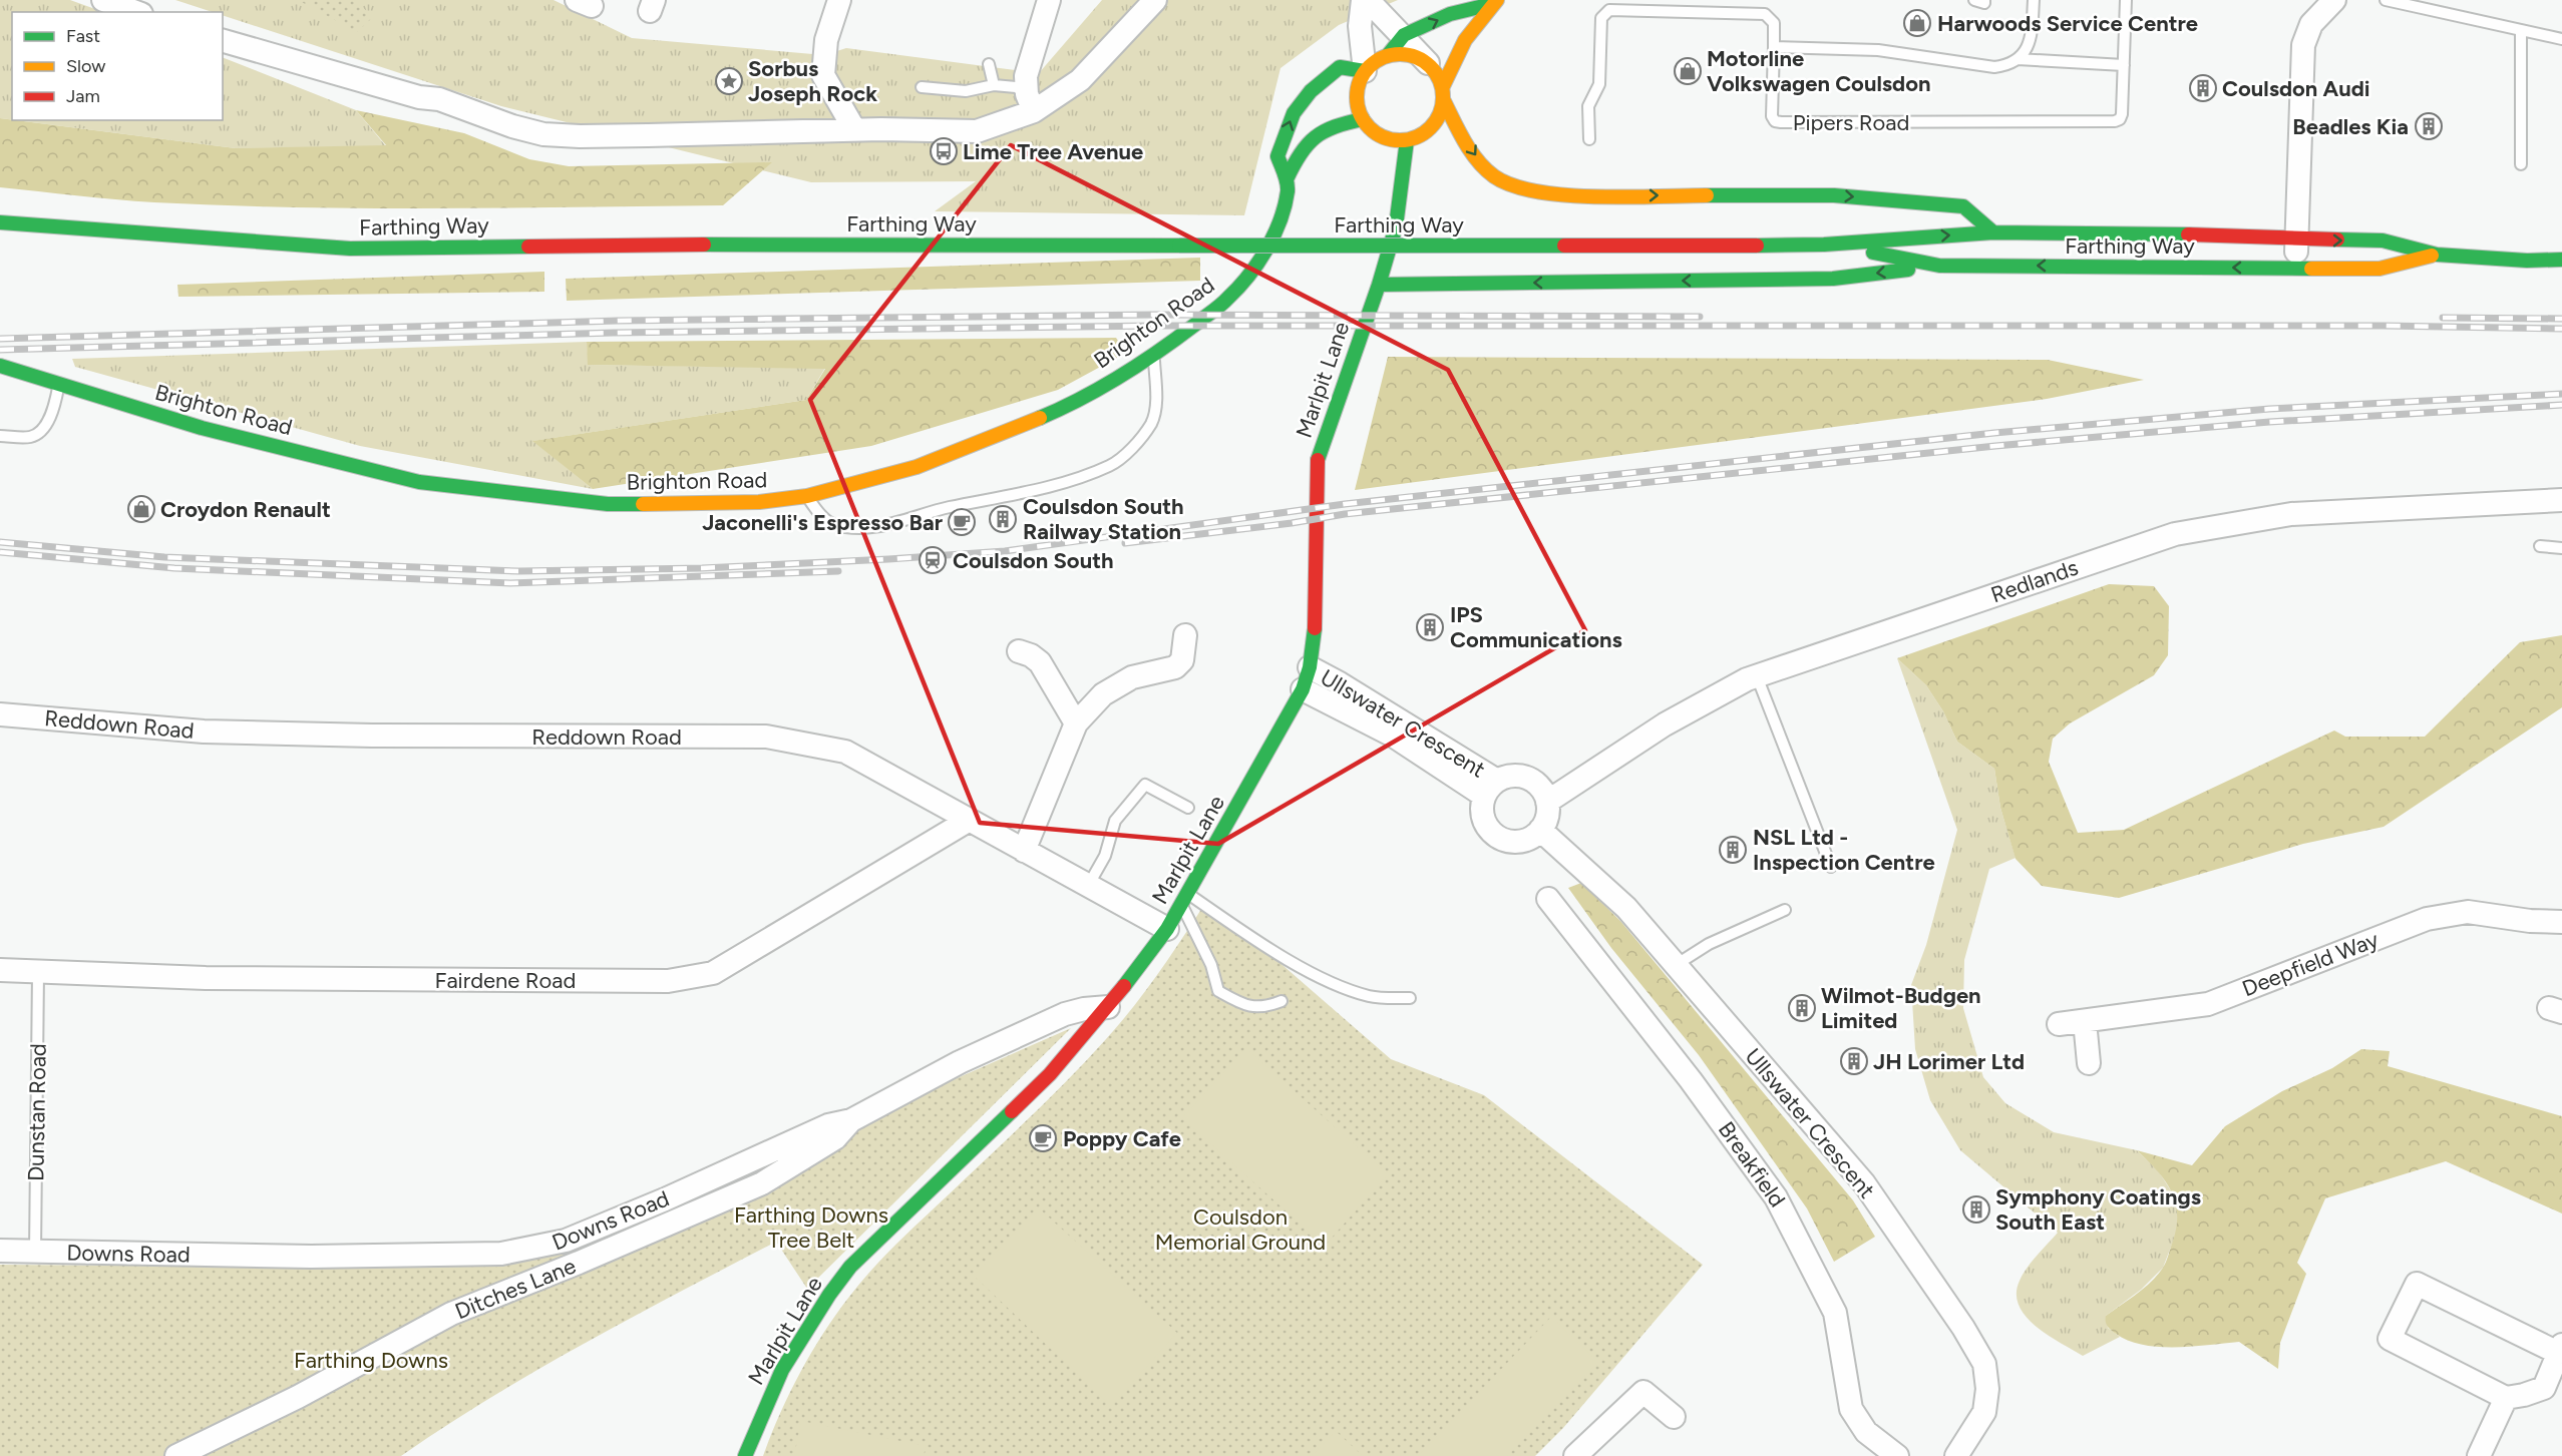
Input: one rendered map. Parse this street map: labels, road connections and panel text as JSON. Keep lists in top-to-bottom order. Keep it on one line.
{"streets":{"main road":["Farthing Way","Brighton Road","Marlpit Lane"],"street":["Redlands","Ullswater Crescent","Reddown Road","Deepfield Way","Fairdene Road","Breakfield","Downs Road","Ditches Lane"],"lane":["Pipers Road","Dunstan Road"]},"crossings":[["Brighton Road","Marlpit Lane"],["Marlpit Lane","Ullswater Crescent"],["Marlpit Lane","Reddown Road"],["Marlpit Lane","Downs Road"],["Redlands","Ullswater Crescent"],["Reddown Road","Fairdene Road"],["Fairdene Road","Dunstan Road"],["Dunstan Road","Downs Road"],["Downs Road","Ditches Lane"]],"parks":["Farthing Downs Tree Belt","Coulsdon Memorial Ground","Farthing Downs"],"places":{"shop":["Harwoods Service Centre","Motorline Volkswagen Coulsdon","Croydon Renault"],"place":["Sorbus Joseph Rock"],"building":["Coulsdon Audi","Beadles Kia","Coulsdon South Railway Station","IPS Communications","NSL Ltd - Inspection Centre","Wilmot-Budgen Limited","JH Lorimer Ltd","Symphony Coatings South East"],"bus stop":["Lime Tree Avenue"],"cafe":["Jaconelli's Espresso Bar","Poppy Cafe"],"station":["Coulsdon South"]},"legend":["Fast","Slow","Jam"]}
